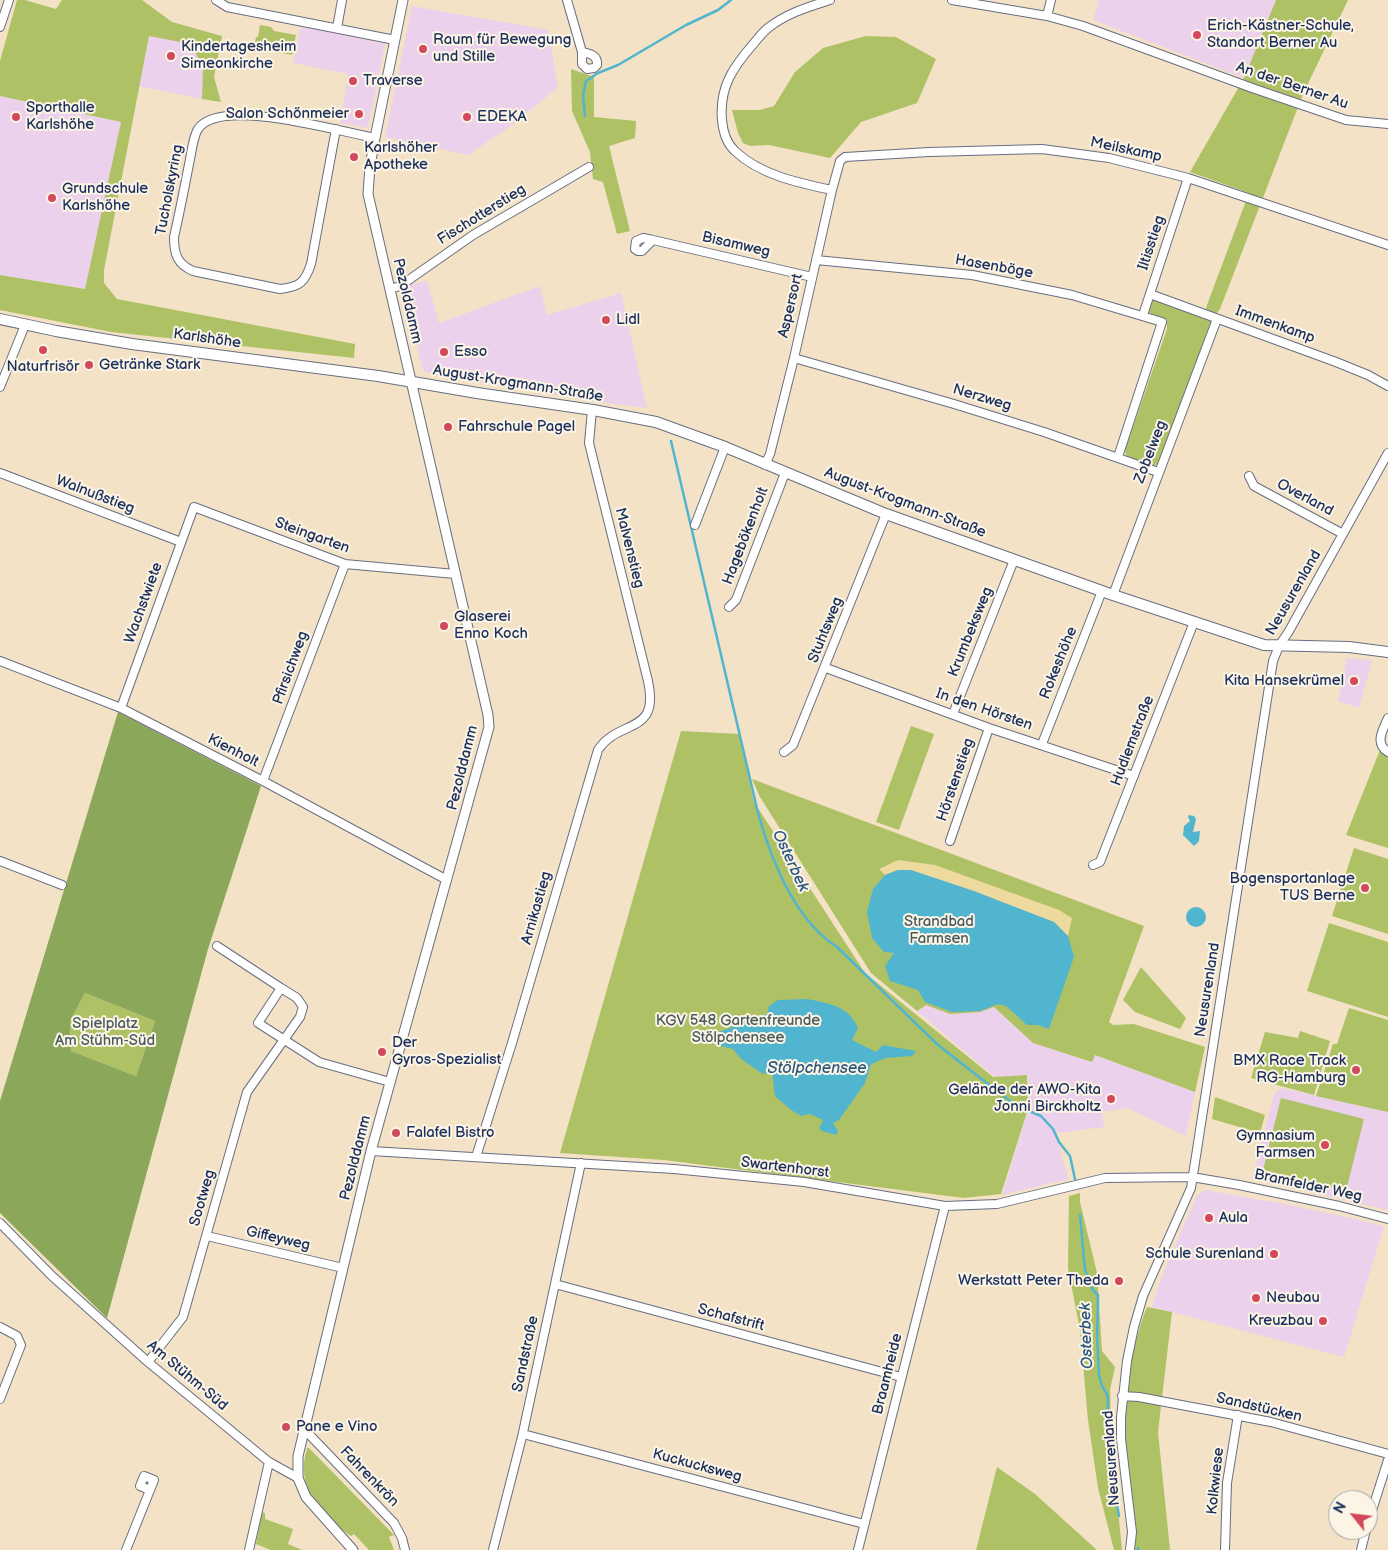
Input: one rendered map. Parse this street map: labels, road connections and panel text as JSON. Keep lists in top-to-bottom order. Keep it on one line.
{"streets":{"main road":["Karlshöhe","August-Krogmann-Straße"],"street":["An der Berner Au","Meilskamp","Tucholskyring","Fischotterstieg","Iltisstieg","Bisamweg","Hasenböge","Pezolddamm","Aspersort","Immenkamp","Nerzweg","Zobelweg","Walnußstieg","Overland","Steingarten","Hagebökenholt","Malvenstieg","Neusurenland","Wachstwiete","Stuhtsweg","Krumbeksweg","Rokeshöhe","Pfirsichweg","In den Hörsten","Hudlemstraße","Kienholt","Hörstenstieg","Arnikastieg","Swartenhorst","Bramfelder Weg","Sootweg","Giffeyweg","Schafstrift","Sandstraße","Braamheide","Am Stühm-Süd","Sandstücken","Kuckucksweg","Fahrenkrön","Kolkwiese"]},"crossings":[["Meilskamp","Iltisstieg"],["Meilskamp","Aspersort"],["Tucholskyring","Pezolddamm"],["Fischotterstieg","Pezolddamm"],["Iltisstieg","Hasenböge"],["Iltisstieg","Immenkamp"],["Bisamweg","Aspersort"],["Hasenböge","Aspersort"],["Hasenböge","Zobelweg"],["Pezolddamm","Karlshöhe"],["Pezolddamm","August-Krogmann-Straße"],["Pezolddamm","Steingarten"],["Pezolddamm","Kienholt"],["Pezolddamm","Swartenhorst"],["Pezolddamm","Giffeyweg"],["Pezolddamm","Am Stühm-Süd"],["Pezolddamm","Fahrenkrön"],["Aspersort","August-Krogmann-Straße"],["Aspersort","Nerzweg"],["Immenkamp","Zobelweg"],["Karlshöhe","August-Krogmann-Straße"],["August-Krogmann-Straße","Zobelweg"],["August-Krogmann-Straße","Hagebökenholt"],["August-Krogmann-Straße","Malvenstieg"],["August-Krogmann-Straße","Neusurenland"],["August-Krogmann-Straße","Stuhtsweg"],["August-Krogmann-Straße","Krumbeksweg"],["August-Krogmann-Straße","Rokeshöhe"],["August-Krogmann-Straße","Hudlemstraße"],["Nerzweg","Zobelweg"],["Walnußstieg","Wachstwiete"],["Overland","Neusurenland"],["Steingarten","Wachstwiete"],["Steingarten","Pfirsichweg"],["Malvenstieg","Arnikastieg"],["Neusurenland","Swartenhorst"],["Neusurenland","Bramfelder Weg"],["Neusurenland","Sandstücken"],["Wachstwiete","Kienholt"],["Stuhtsweg","In den Hörsten"],["Krumbeksweg","In den Hörsten"],["Rokeshöhe","In den Hörsten"],["Pfirsichweg","Kienholt"],["In den Hörsten","Hudlemstraße"],["In den Hörsten","Hörstenstieg"],["Arnikastieg","Swartenhorst"],["Swartenhorst","Bramfelder Weg"],["Swartenhorst","Sandstraße"],["Swartenhorst","Braamheide"],["Sootweg","Giffeyweg"],["Sootweg","Am Stühm-Süd"],["Schafstrift","Sandstraße"],["Schafstrift","Braamheide"],["Sandstraße","Kuckucksweg"],["Braamheide","Kuckucksweg"],["Sandstücken","Kolkwiese"]],"water":["Osterbek","Stölpchensee"],"parks":["Strandbad Farmsen","KGV 548 Gartenfreunde Stölpchensee","Spielplatz Am Stühm-Süd"],"places":["Erich-Kästner-Schule, Standort Berner Au","Raum für Bewegung und Stille","Kindertagesheim Simeonkirche","Traverse","Salon Schönmeier","Sporthalle Karlshöhe","EDEKA","Karlshöher Apotheke","Grundschule Karlshöhe","Lidl","Naturfrisör","Esso","Getränke Stark","Fahrschule Pagel","Glaserei Enno Koch","Kita Hansekrümel","Bogensportanlage TUS Berne","Der Gyros-Spezialist","BMX Race Track RG-Hamburg","Gelände der AWO-Kita Jonni Birckholtz","Falafel Bistro","Gymnasium Farmsen","Aula","Schule Surenland","Werkstatt Peter Theda","Neubau","Kreuzbau","Pane e Vino"],"north":"top left"}
